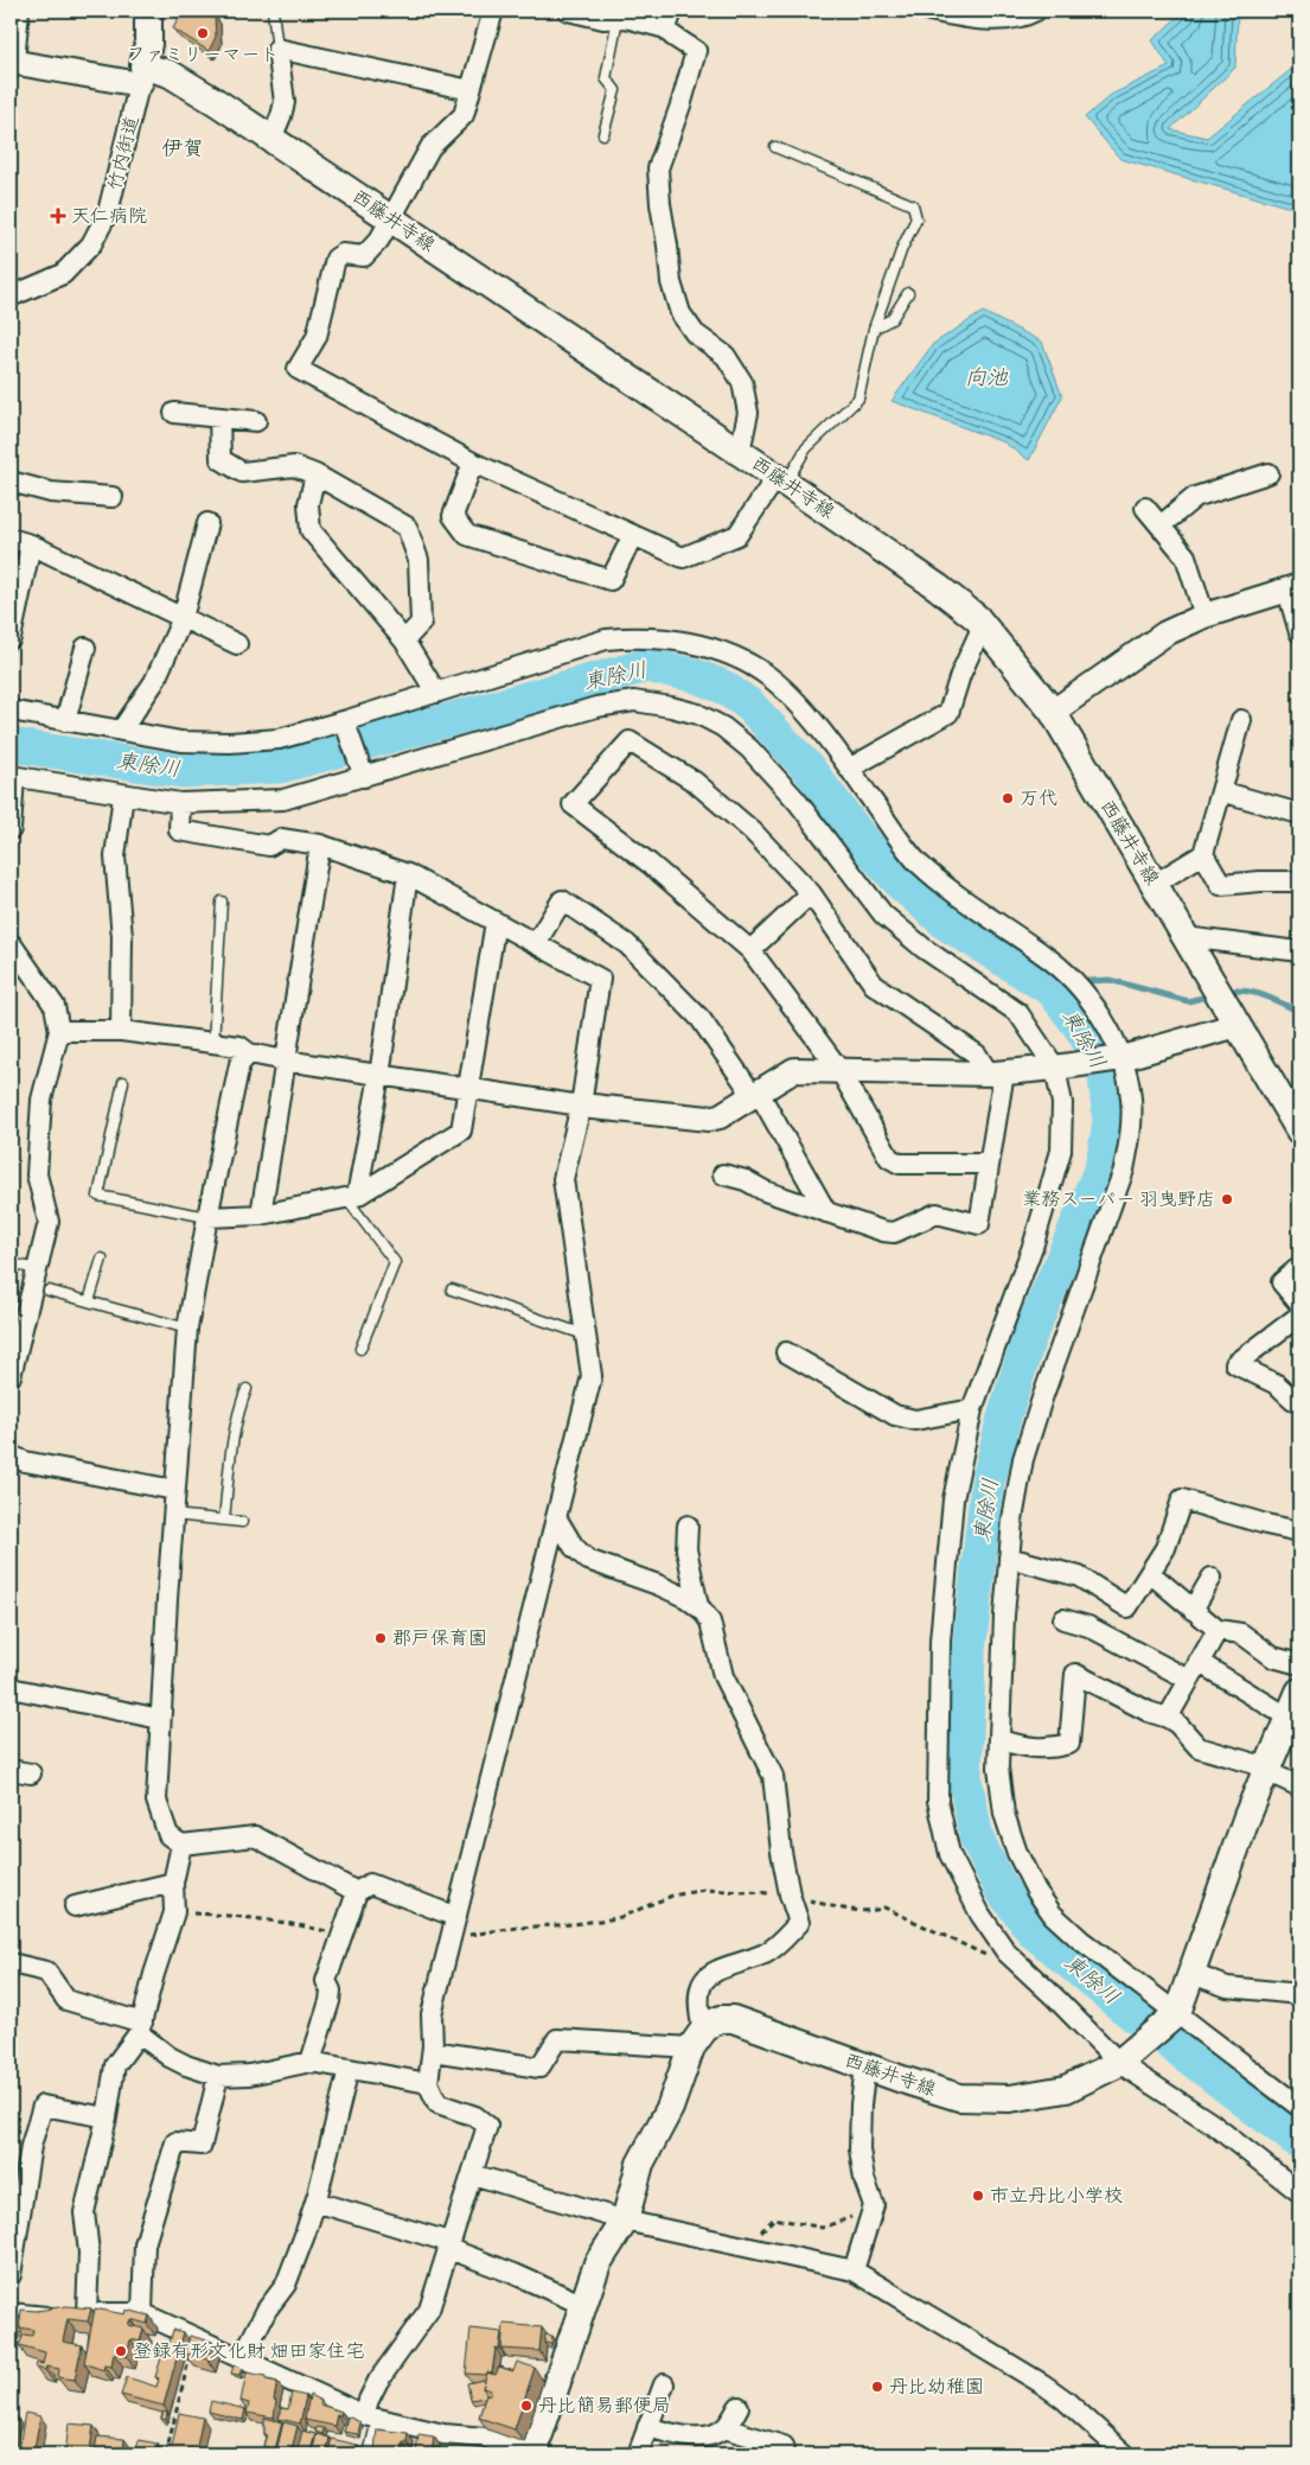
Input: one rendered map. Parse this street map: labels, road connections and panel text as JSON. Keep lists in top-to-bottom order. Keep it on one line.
{"streets":{"main road":["西藤井寺線"],"street":["竹内街道"]},"crossings":[["竹内街道","西藤井寺線"]],"districts":["伊賀"],"water":["向池","東除川"],"places":{"other":["ファミリーマート","万代","業務スーパー 羽曳野店","郡戸保育園","市立丹比小学校","登録有形文化財 畑田家住宅","丹比幼稚園","丹比簡易郵便局"],"health":["天仁病院"]}}
